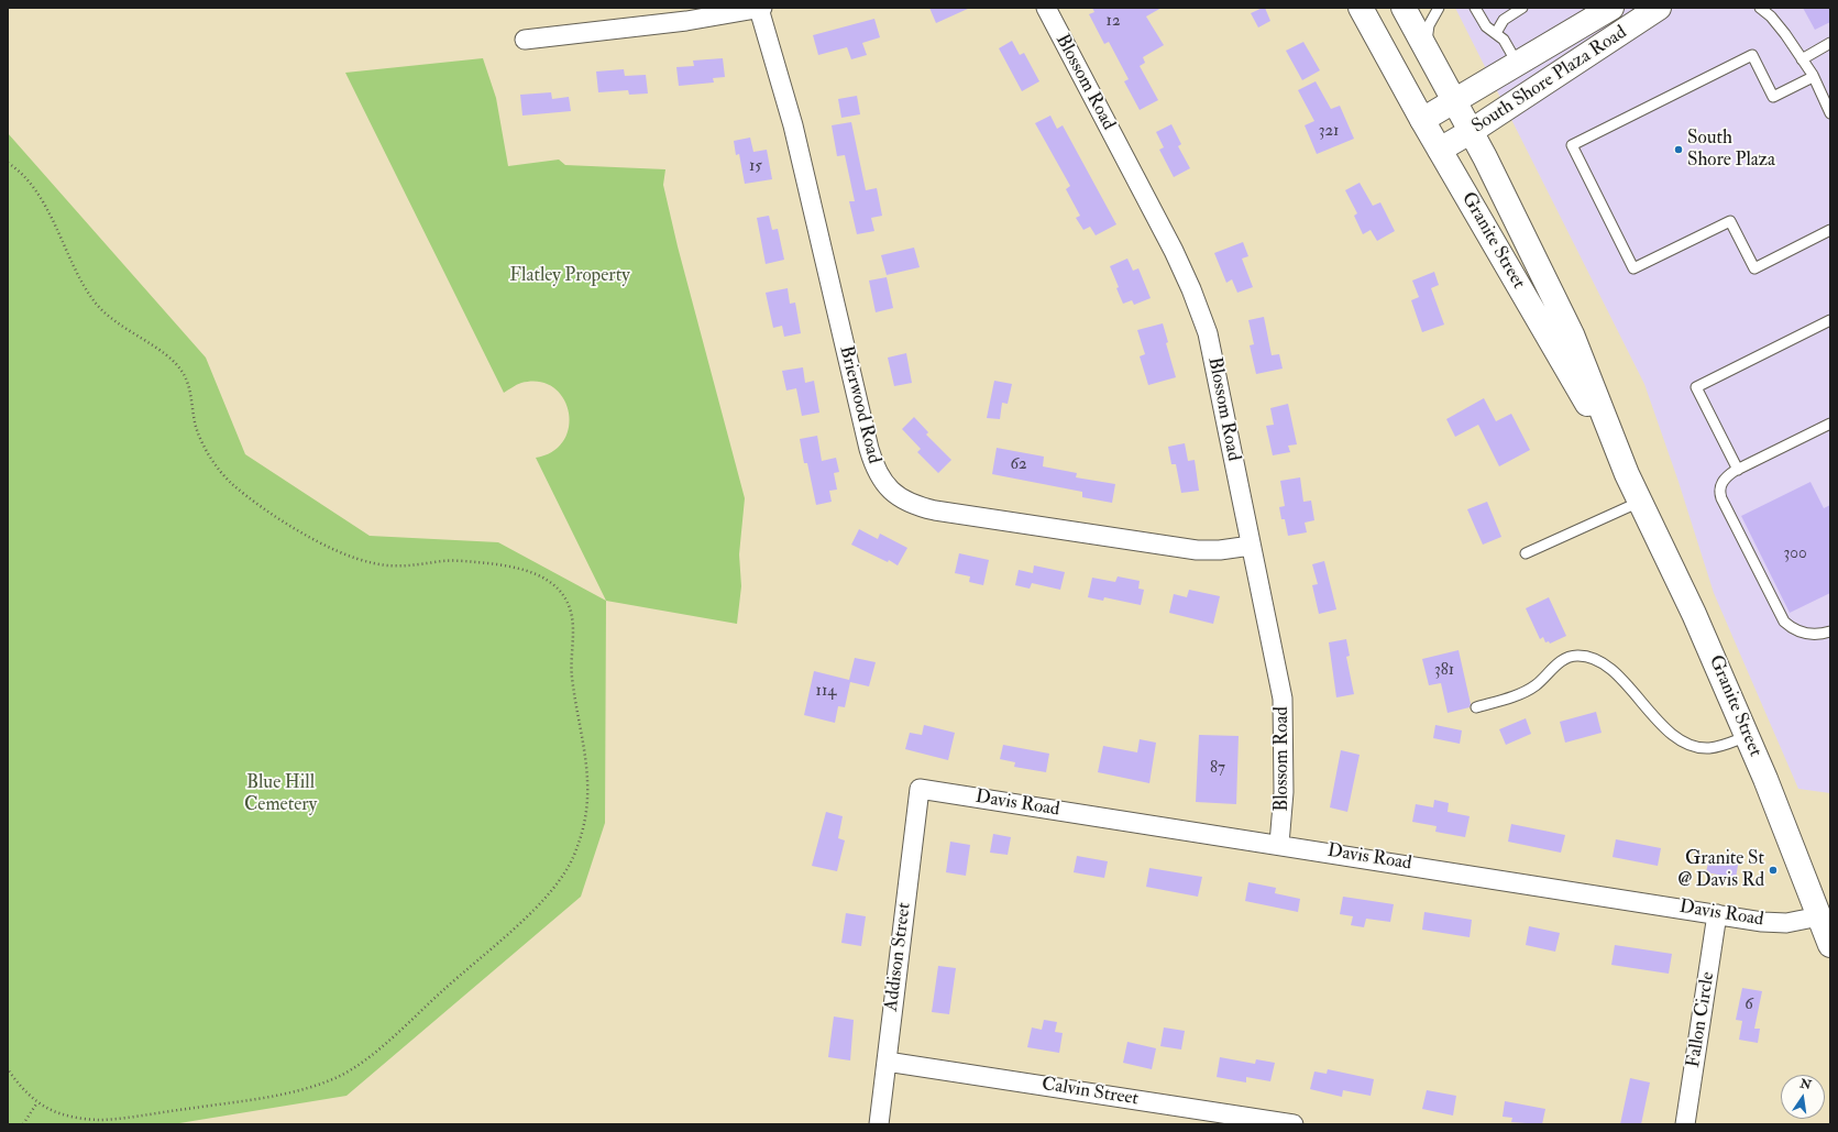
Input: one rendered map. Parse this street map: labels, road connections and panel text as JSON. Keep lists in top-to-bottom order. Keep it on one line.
{"streets":{"main road":["South Shore Plaza Road","Granite Street"],"street":["Blossom Road","Brierwood Road","Davis Road","Addison Street","Fallon Circle","Calvin Street"]},"crossings":[["South Shore Plaza Road","Granite Street"],["Blossom Road","Brierwood Road"],["Blossom Road","Davis Road"],["Granite Street","Davis Road"],["Davis Road","Addison Street"],["Davis Road","Fallon Circle"],["Addison Street","Calvin Street"]],"parks":["Flatley Property","Blue Hill Cemetery"],"places":["South Shore Plaza","Granite St @ Davis Rd"],"house_numbers":["12","321","15","62","300","381","114","87","6"],"north":"top"}
